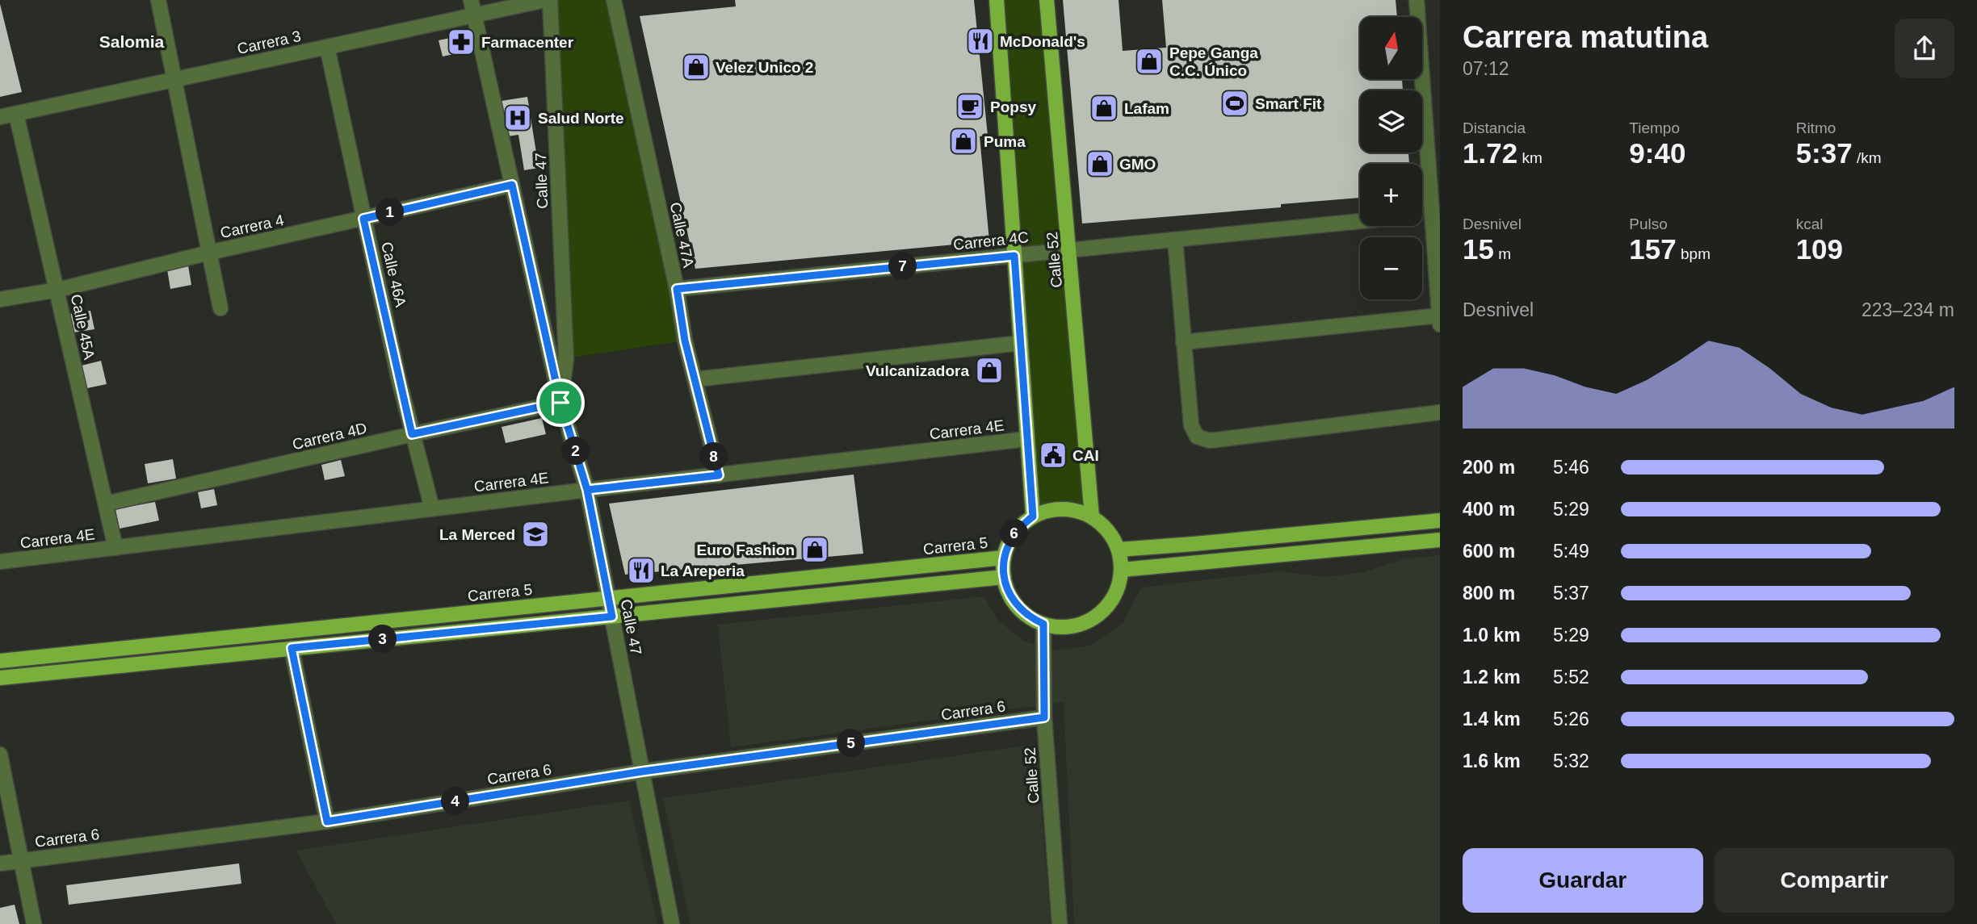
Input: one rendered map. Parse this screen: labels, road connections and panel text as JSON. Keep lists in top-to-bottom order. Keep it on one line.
{"streets":{"main road":["Calle 52","Carrera 5"],"street":["Carrera 3","Calle 47","Carrera 4","Calle 47A","Carrera 4C","Calle 46A","Calle 45A","Carrera 4E","Carrera 4D","Carrera 6"]},"crossings":[["Carrera 3","Calle 46A"],["Carrera 3","Calle 45A"],["Calle 47","Carrera 4E"],["Calle 47","Carrera 4D"],["Calle 47","Carrera 5"],["Calle 47","Carrera 6"],["Carrera 4","Calle 46A"],["Carrera 4","Calle 45A"],["Calle 47A","Carrera 4C"],["Calle 47A","Carrera 4E"],["Carrera 4C","Calle 52"],["Calle 52","Carrera 5"],["Calle 52","Carrera 6"],["Calle 46A","Carrera 4E"],["Calle 46A","Carrera 4D"],["Calle 45A","Carrera 4E"],["Calle 45A","Carrera 4D"]],"districts":["Salomia"],"places":{"restaurant":["McDonald's","La Areperia"],"pharmacy":["Farmacenter"],"shop":["Pepe Ganga C.C. Único","Velez Unico 2","Lafam","Puma","GMO","Vulcanizadora","Euro Fashion"],"sports":["Smart Fit"],"cafe":["Popsy"],"hospital":["Salud Norte"],"public building":["CAI"],"school or university":["La Merced"]},"north":"top","page":{"heading":["Carrera matutina","07:12"],"map_buttons":["+","−"],"stats":[["Distancia","1.72 km"],["Tiempo","9:40"],["Ritmo","5:37 /km"],["Desnivel","15 m"],["Pulso","157 bpm"],["kcal","109"]],"pins":["1","7","2","8","6","3","5","4"],"chart":["Desnivel","223–234 m"],"list":[{"name":"200 m","note":"5:46"},{"name":"400 m","note":"5:29"},{"name":"600 m","note":"5:49"},{"name":"800 m","note":"5:37"},{"name":"1.0 km","note":"5:29"},{"name":"1.2 km","note":"5:52"},{"name":"1.4 km","note":"5:26"},{"name":"1.6 km","note":"5:32"}],"buttons":["Guardar","Compartir"]}}
